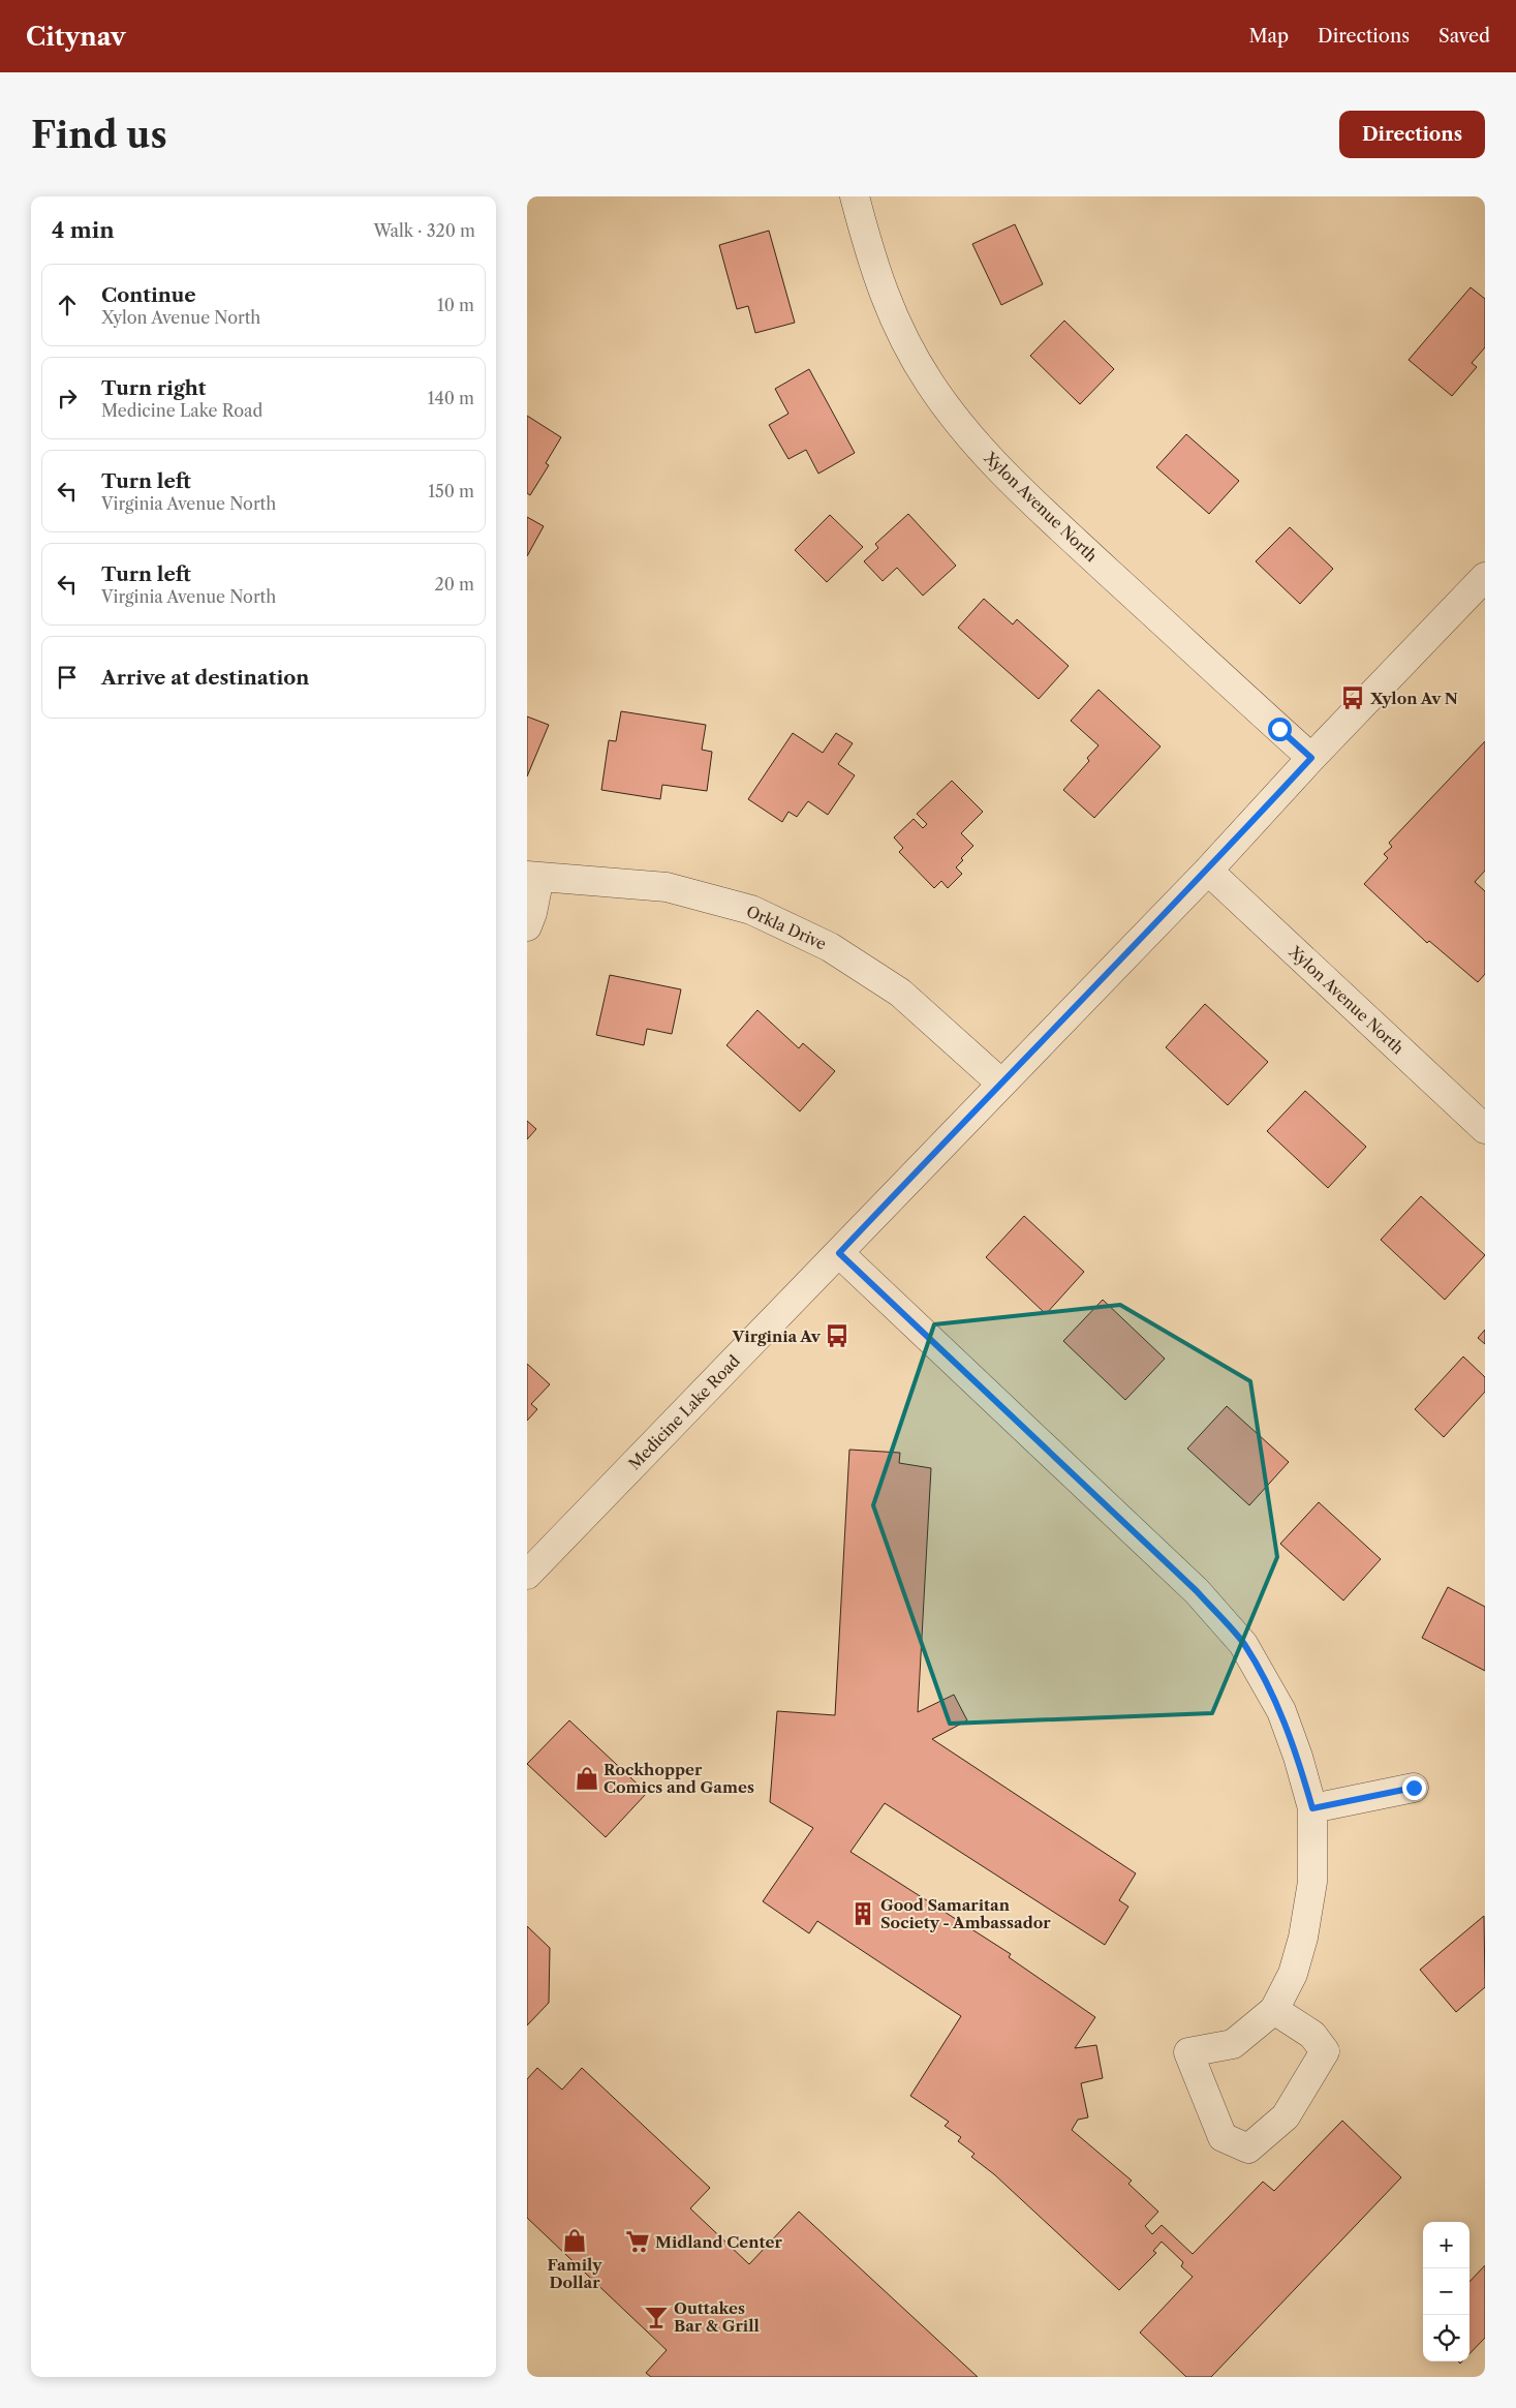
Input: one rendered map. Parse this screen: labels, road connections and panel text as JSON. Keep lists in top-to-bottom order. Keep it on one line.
{"streets":{"street":["Xylon Avenue North","Orkla Drive","Medicine Lake Road"]},"crossings":[["Xylon Avenue North","Medicine Lake Road"],["Orkla Drive","Medicine Lake Road"]],"places":{"bus stop":["Xylon Av N","Virginia Av"],"shop":["Rockhopper Comics and Games","Family Dollar"],"building":["Good Samaritan Society - Ambassador"],"supermarket":["Midland Center"],"bar":["Outtakes Bar & Grill"]},"page":{"header":"Citynav","nav":["Map","Directions","Saved"],"buttons":"Directions","title":"Find us","heading":["4 min","Walk · 320 m"],"list":[["Continue","Xylon Avenue North","10 m"],["Turn right","Medicine Lake Road","140 m"],["Turn left","Virginia Avenue North","150 m"],["Turn left","Virginia Avenue North","20 m"],"Arrive at destination"],"map_buttons":["+","−"]}}
